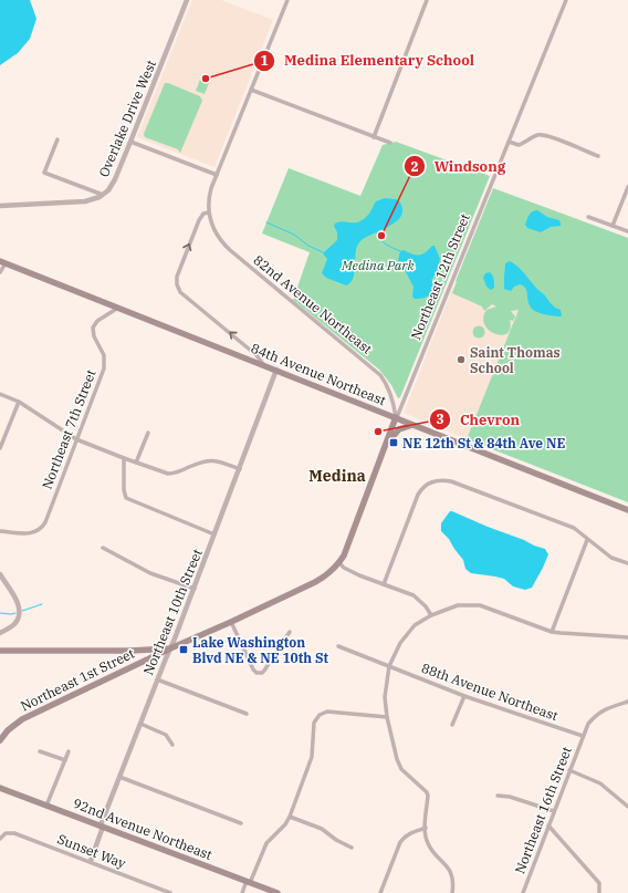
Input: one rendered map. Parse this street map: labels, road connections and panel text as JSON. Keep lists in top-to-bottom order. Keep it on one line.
{"streets":{"main road":["Northeast 12th Street","84th Avenue Northeast","Northeast 1st Street","92nd Avenue Northeast"],"street":["Overlake Drive West","82nd Avenue Northeast","Northeast 7th Street","Northeast 10th Street","88th Avenue Northeast","Northeast 16th Street","Sunset Way"]},"crossings":[["Northeast 12th Street","82nd Avenue Northeast"],["Northeast 12th Street","84th Avenue Northeast"],["Northeast 12th Street","Northeast 1st Street"],["82nd Avenue Northeast","84th Avenue Northeast"],["84th Avenue Northeast","Northeast 7th Street"],["84th Avenue Northeast","Northeast 10th Street"],["Northeast 10th Street","Northeast 1st Street"],["Northeast 10th Street","92nd Avenue Northeast"],["Northeast 10th Street","Sunset Way"],["88th Avenue Northeast","Northeast 16th Street"]],"districts":["Medina"],"parks":["Medina Park"],"places":{"other":["Medina Elementary School","Windsong","Saint Thomas School","Chevron"],"transit":["NE 12th St & 84th Ave NE","Lake Washington Blvd NE & NE 10th St"]}}
